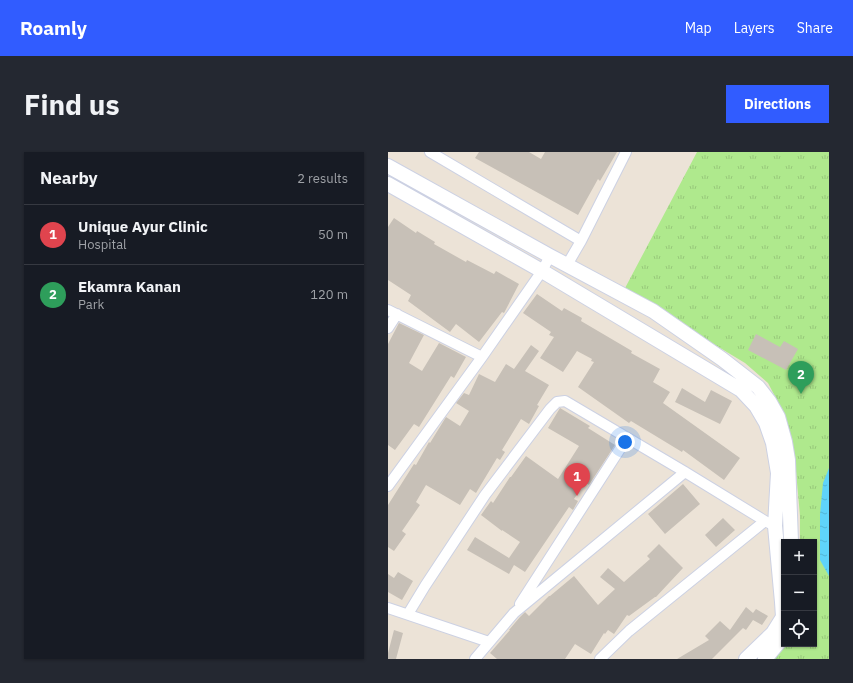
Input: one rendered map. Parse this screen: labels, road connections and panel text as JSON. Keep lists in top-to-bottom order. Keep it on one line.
{"page":{"header":"Roamly","nav":["Map","Layers","Share"],"buttons":"Directions","title":"Find us","heading":["Nearby","2 results"],"list":[{"mark":"1","name":"Unique Ayur Clinic","note":"Hospital","value":"50 m"},{"mark":"2","name":"Ekamra Kanan","note":"Park","value":"120 m"}],"pins":["2","1"],"map_buttons":["+","−"]}}
